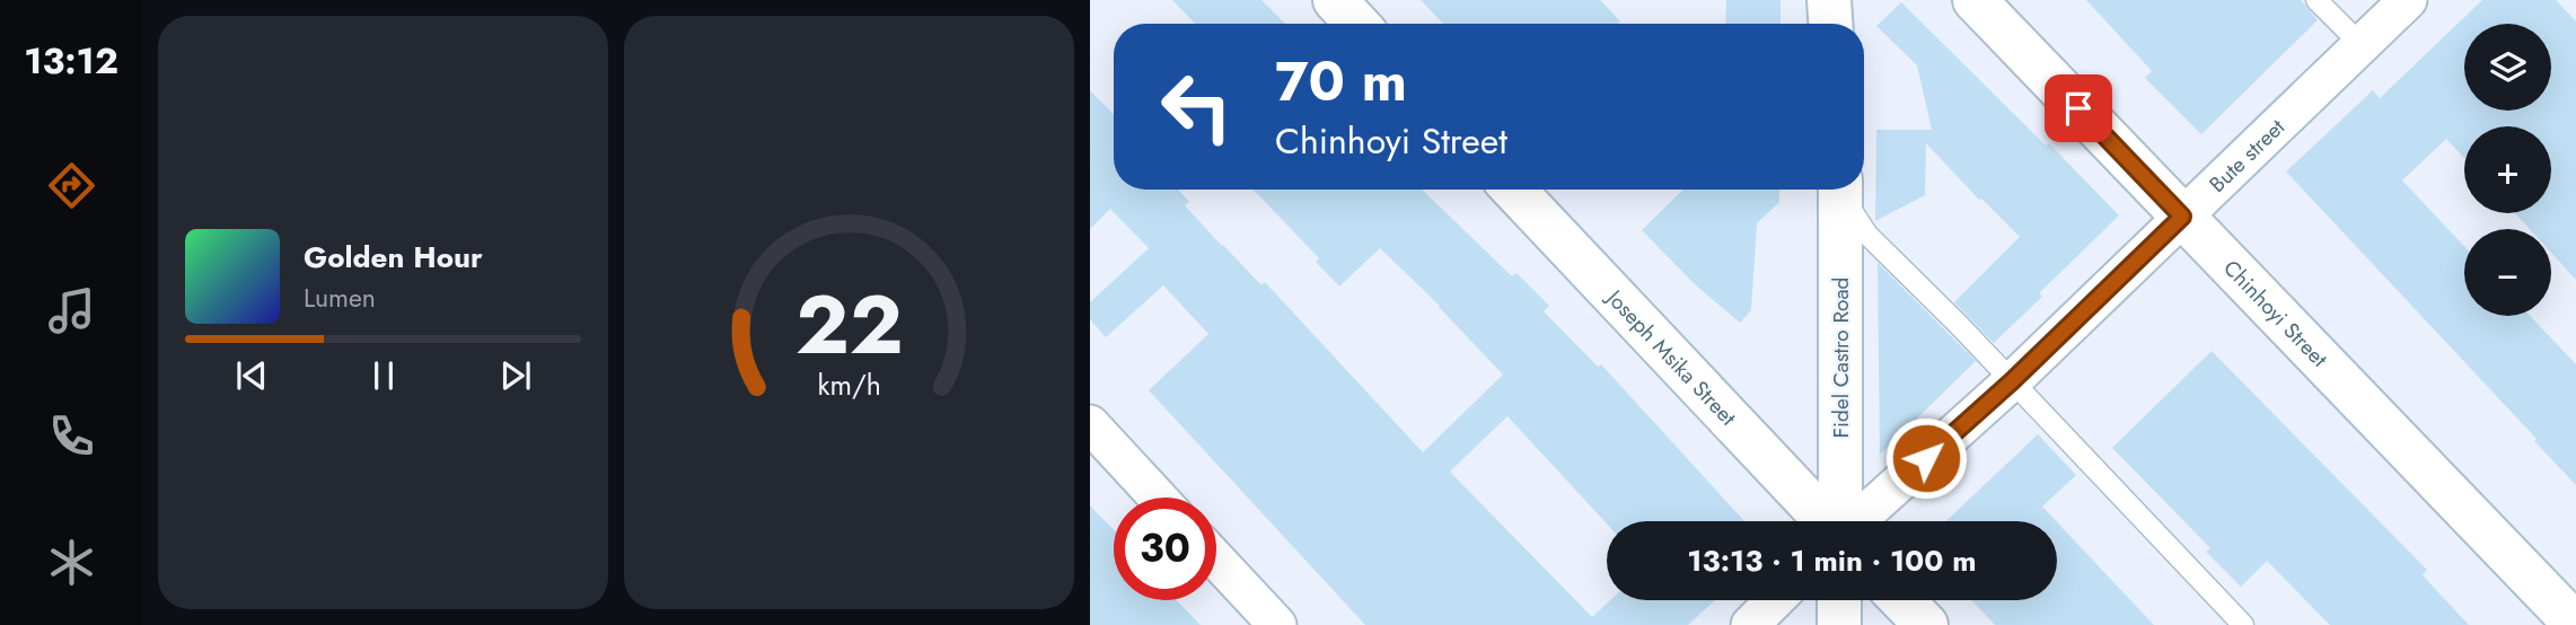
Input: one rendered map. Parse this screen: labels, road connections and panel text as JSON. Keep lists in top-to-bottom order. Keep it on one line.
{"streets":{"street":["Bute street","Chinhoyi Street","Joseph Msika Street","Fidel Castro Road"]},"crossings":[["Bute street","Chinhoyi Street"]],"page":{"tabs":"13:12","map_buttons":["+","−"],"turn":["70 m","Chinhoyi Street"],"song":["Golden Hour","Lumen"],"limit":"30","trip":"13:13 · 1 min · 100 m","gauge":["22","km/h"]}}
